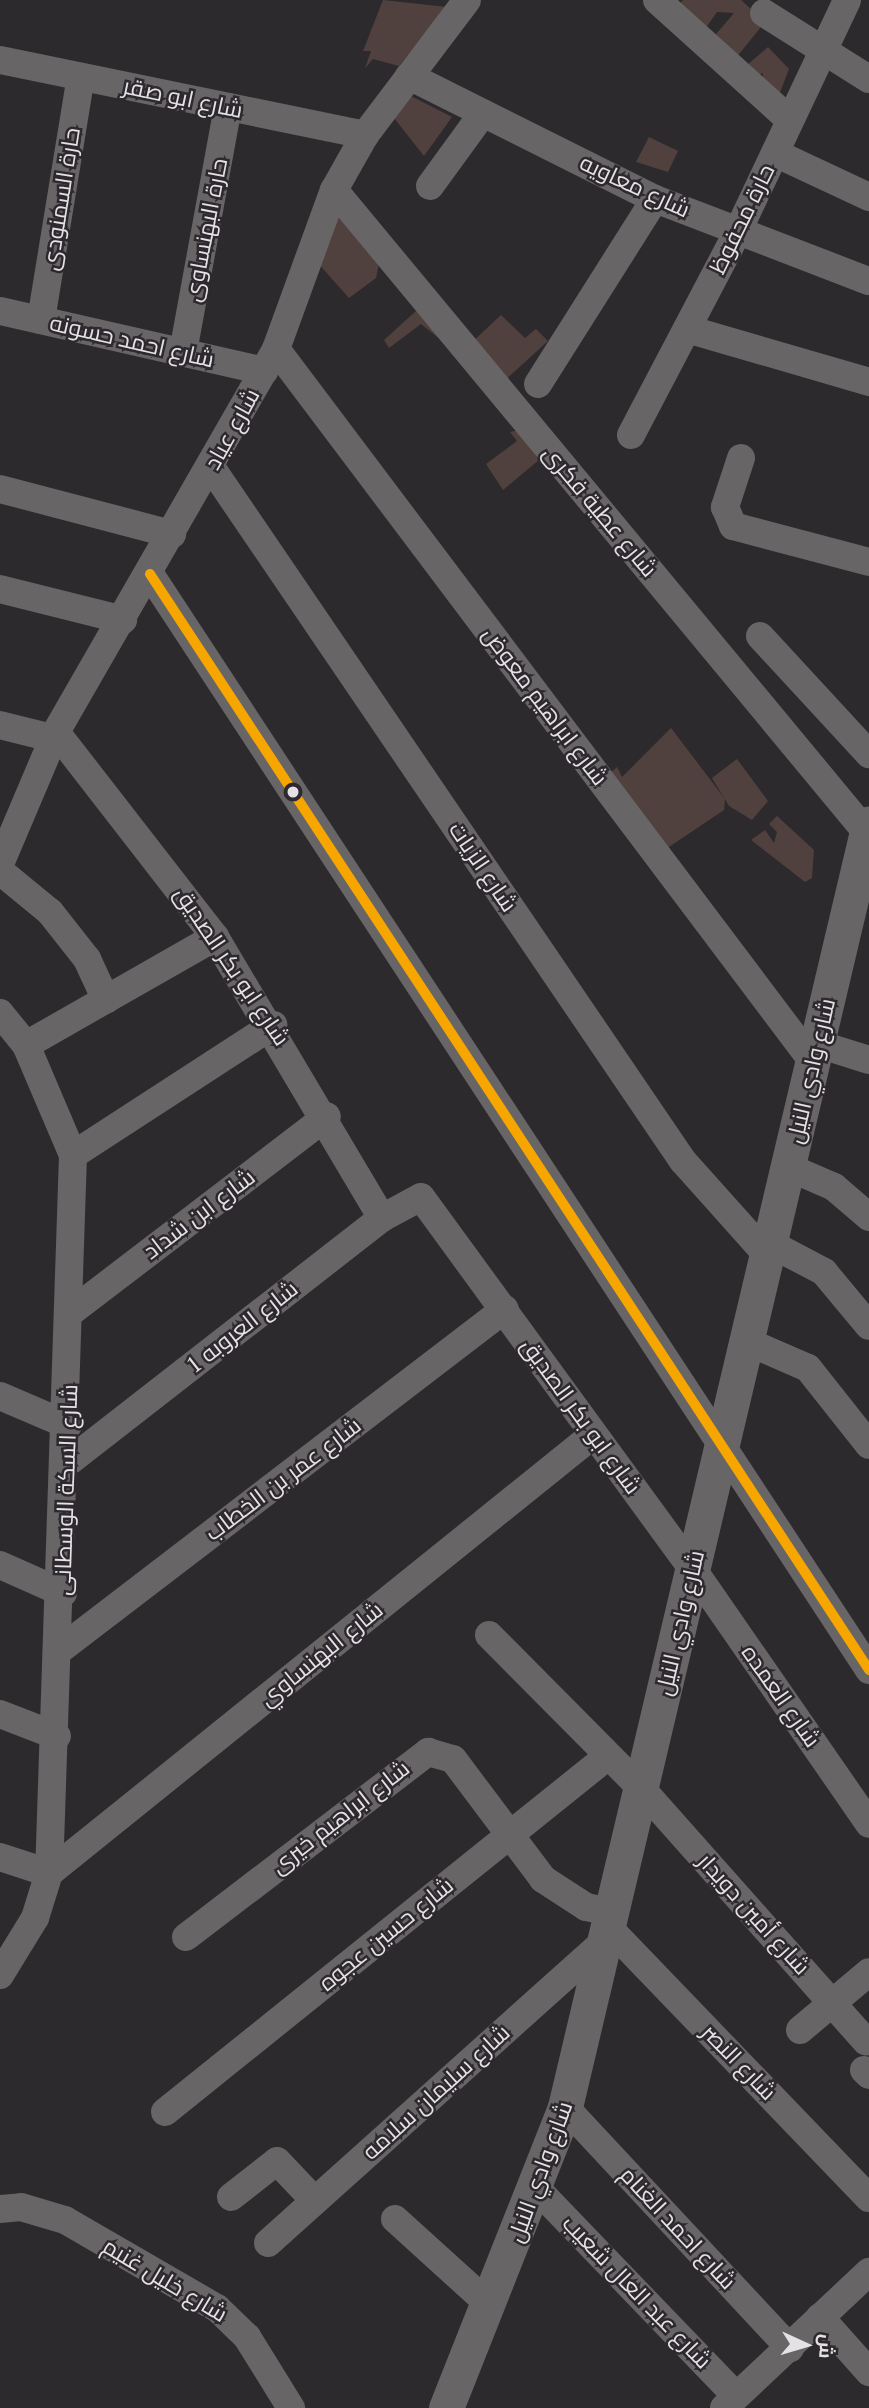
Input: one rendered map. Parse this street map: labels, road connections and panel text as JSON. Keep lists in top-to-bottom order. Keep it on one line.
{"streets":{"street":["شارع ابو صقر","شارع معاويه","حارة السمنودى","حارة محفوظ","حارة البهنساوى","شارع احمد حسونه","شارع عياد","شارع عطية فكرى","شارع ابراهيم معوض","شارع الزيات","شارع ابو بكر الصديق","شارع وادي النيل","شارع ابن شداد","شارع العروبه 1","شارع عمر بن الخطاب","شارع السكة الوسطانى","شارع البهنساوي","شارع العمده","شارع ابراهيم خيرى","شارع أمين دويدار","شارع حسين عجوه","شارع النصر","شارع سليمان سلامه","شارع احمد الغنام","شارع خليل غنيم","شارع عبد العال شعيب"]},"crossings":[["شارع ابو صقر","حارة السمنودى"],["شارع ابو صقر","حارة البهنساوى"],["شارع ابو صقر","شارع عياد"],["شارع معاويه","حارة محفوظ"],["شارع معاويه","شارع عياد"],["حارة السمنودى","شارع احمد حسونه"],["حارة البهنساوى","شارع احمد حسونه"],["شارع احمد حسونه","شارع عياد"],["شارع احمد حسونه","شارع ابراهيم معوض"],["شارع عياد","شارع عطية فكرى"],["شارع عياد","شارع ابراهيم معوض"],["شارع عياد","شارع الزيات"],["شارع عياد","شارع ابو بكر الصديق"],["شارع عطية فكرى","شارع وادي النيل"],["شارع ابراهيم معوض","شارع وادي النيل"],["شارع الزيات","شارع وادي النيل"],["شارع ابو بكر الصديق","شارع وادي النيل"],["شارع ابو بكر الصديق","شارع ابن شداد"],["شارع ابو بكر الصديق","شارع العروبه 1"],["شارع ابو بكر الصديق","شارع عمر بن الخطاب"],["شارع ابو بكر الصديق","شارع البهنساوي"],["شارع ابو بكر الصديق","شارع العمده"],["شارع وادي النيل","شارع العمده"],["شارع وادي النيل","شارع ابراهيم خيرى"],["شارع وادي النيل","شارع أمين دويدار"],["شارع وادي النيل","شارع النصر"],["شارع وادي النيل","شارع سليمان سلامه"],["شارع وادي النيل","شارع احمد الغنام"],["شارع وادي النيل","شارع عبد العال شعيب"],["شارع ابن شداد","شارع السكة الوسطانى"],["شارع العروبه 1","شارع السكة الوسطانى"],["شارع عمر بن الخطاب","شارع السكة الوسطانى"],["شارع السكة الوسطانى","شارع البهنساوي"],["شارع ابراهيم خيرى","شارع حسين عجوه"],["شارع ابراهيم خيرى","شارع النصر"],["شارع ابراهيم خيرى","شارع سليمان سلامه"],["شارع أمين دويدار","شارع حسين عجوه"],["شارع النصر","شارع سليمان سلامه"]],"north":"right"}
